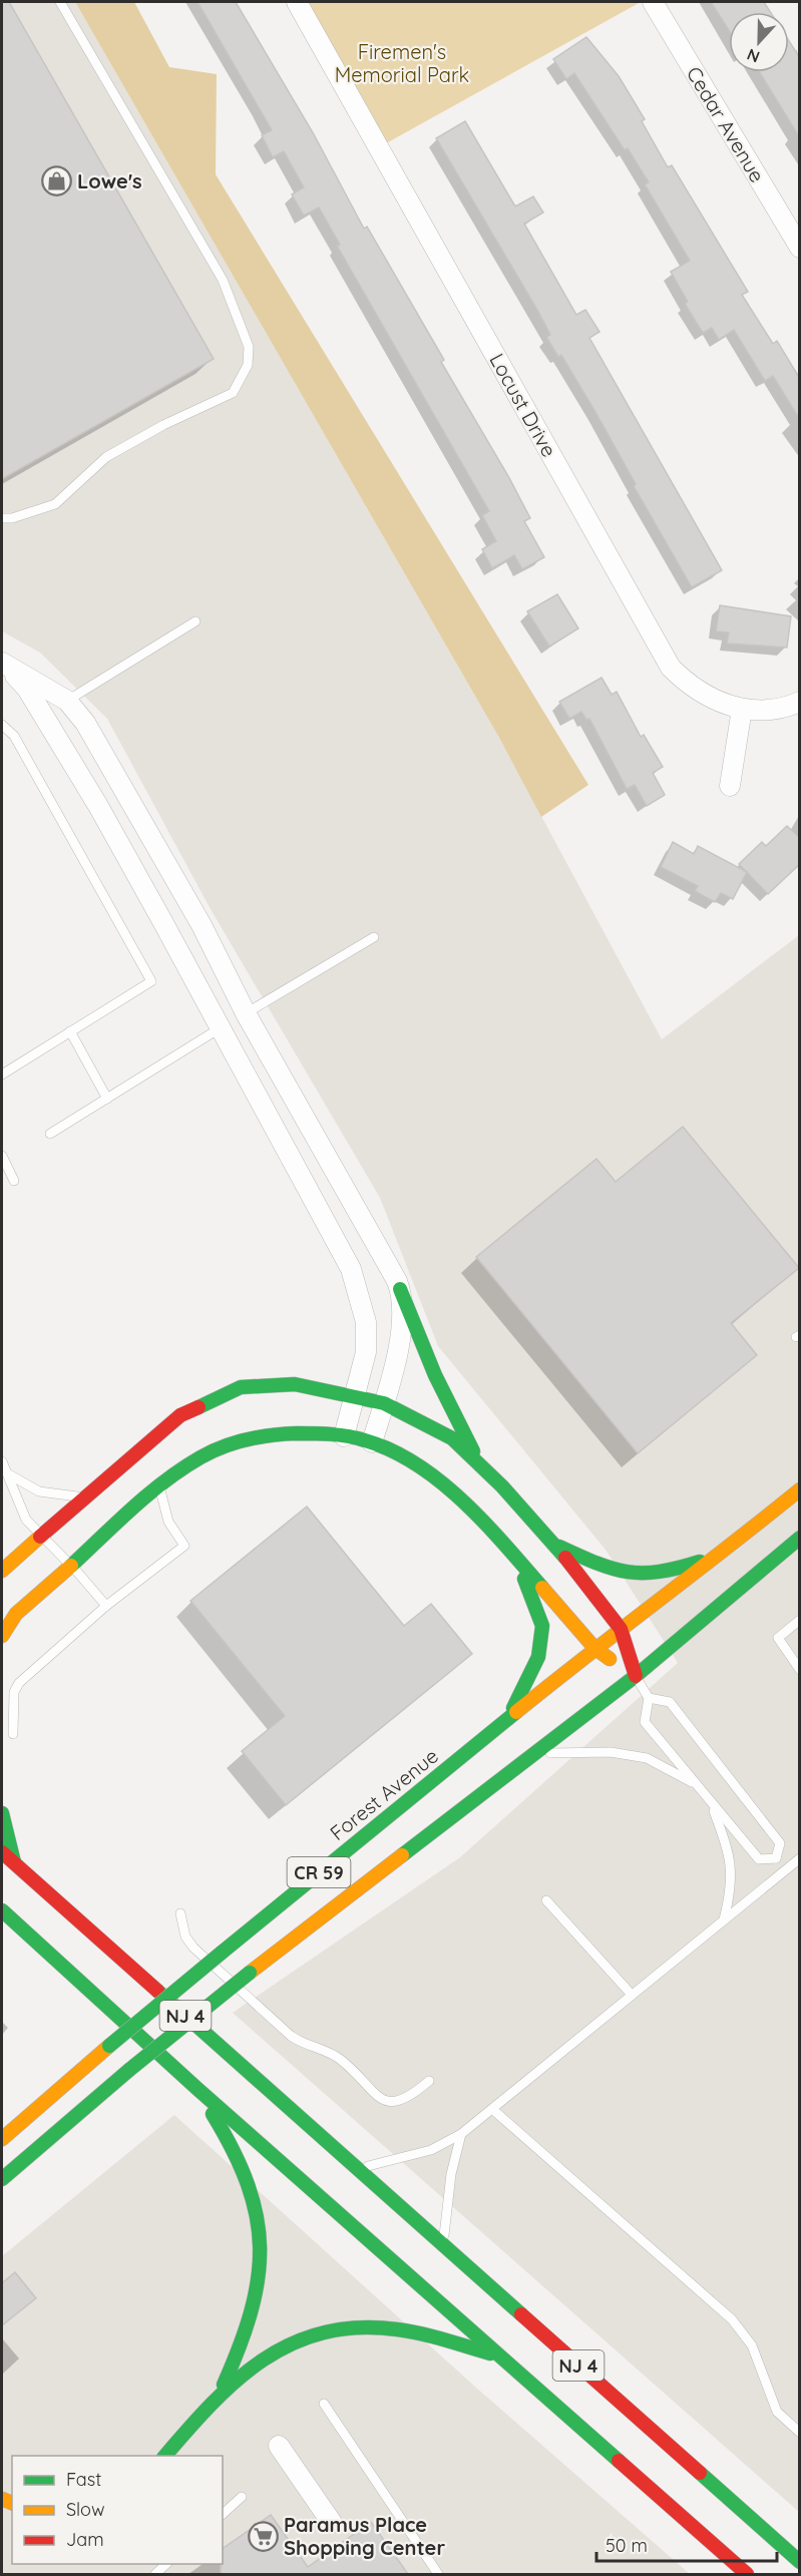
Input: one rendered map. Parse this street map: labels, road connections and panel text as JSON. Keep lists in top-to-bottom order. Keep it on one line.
{"streets":{"main road":["Forest Avenue","CR 59","NJ 4"],"street":["Cedar Avenue","Locust Drive"]},"parks":["Firemen's Memorial Park"],"places":{"shop":["Lowe's"],"supermarket":["Paramus Place Shopping Center"]},"legend":["Fast","Slow","Jam"],"scale_bar":"50 m","north":"bottom"}
